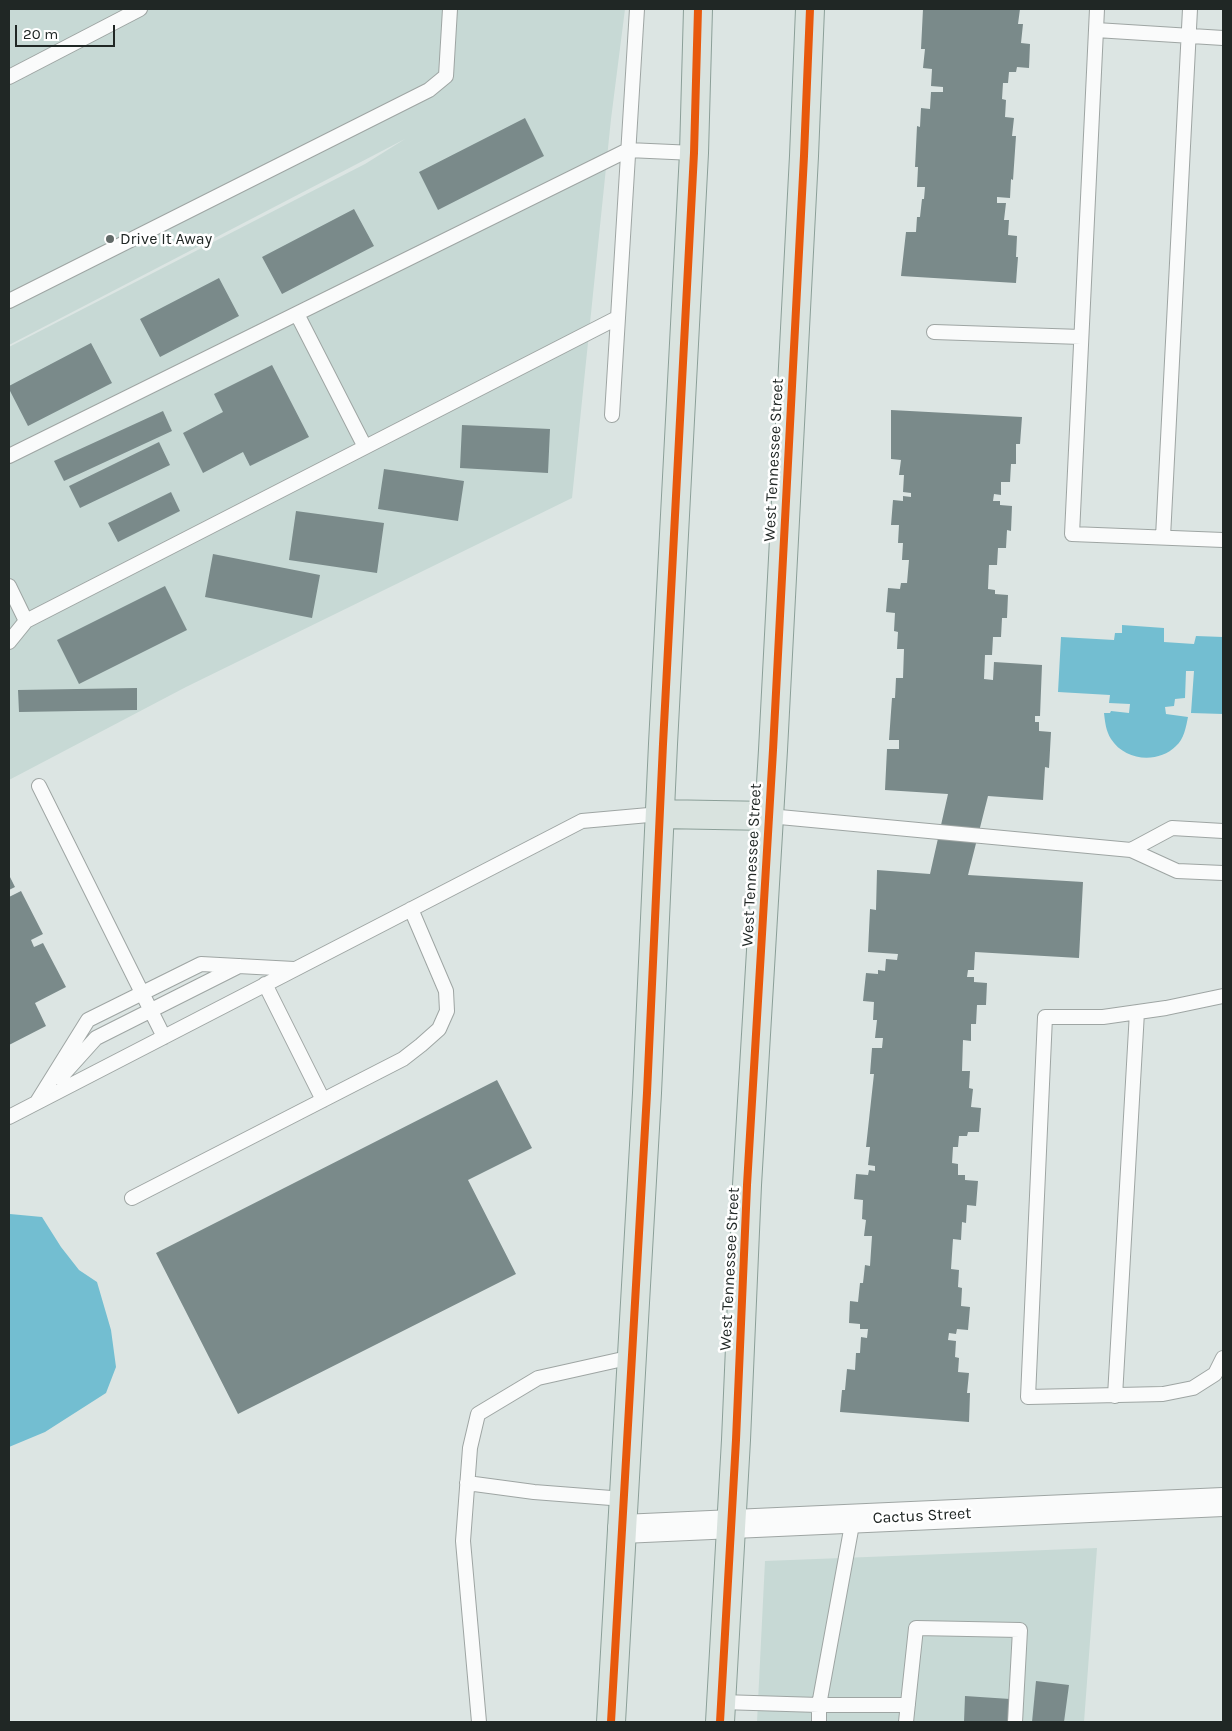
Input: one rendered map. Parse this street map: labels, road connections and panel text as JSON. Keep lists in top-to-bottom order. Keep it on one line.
{"streets":{"main road":["West Tennessee Street"],"street":["Cactus Street"]},"crossings":[["West Tennessee Street","Cactus Street"]],"places":["Drive It Away"],"scale_bar":"20 m"}
